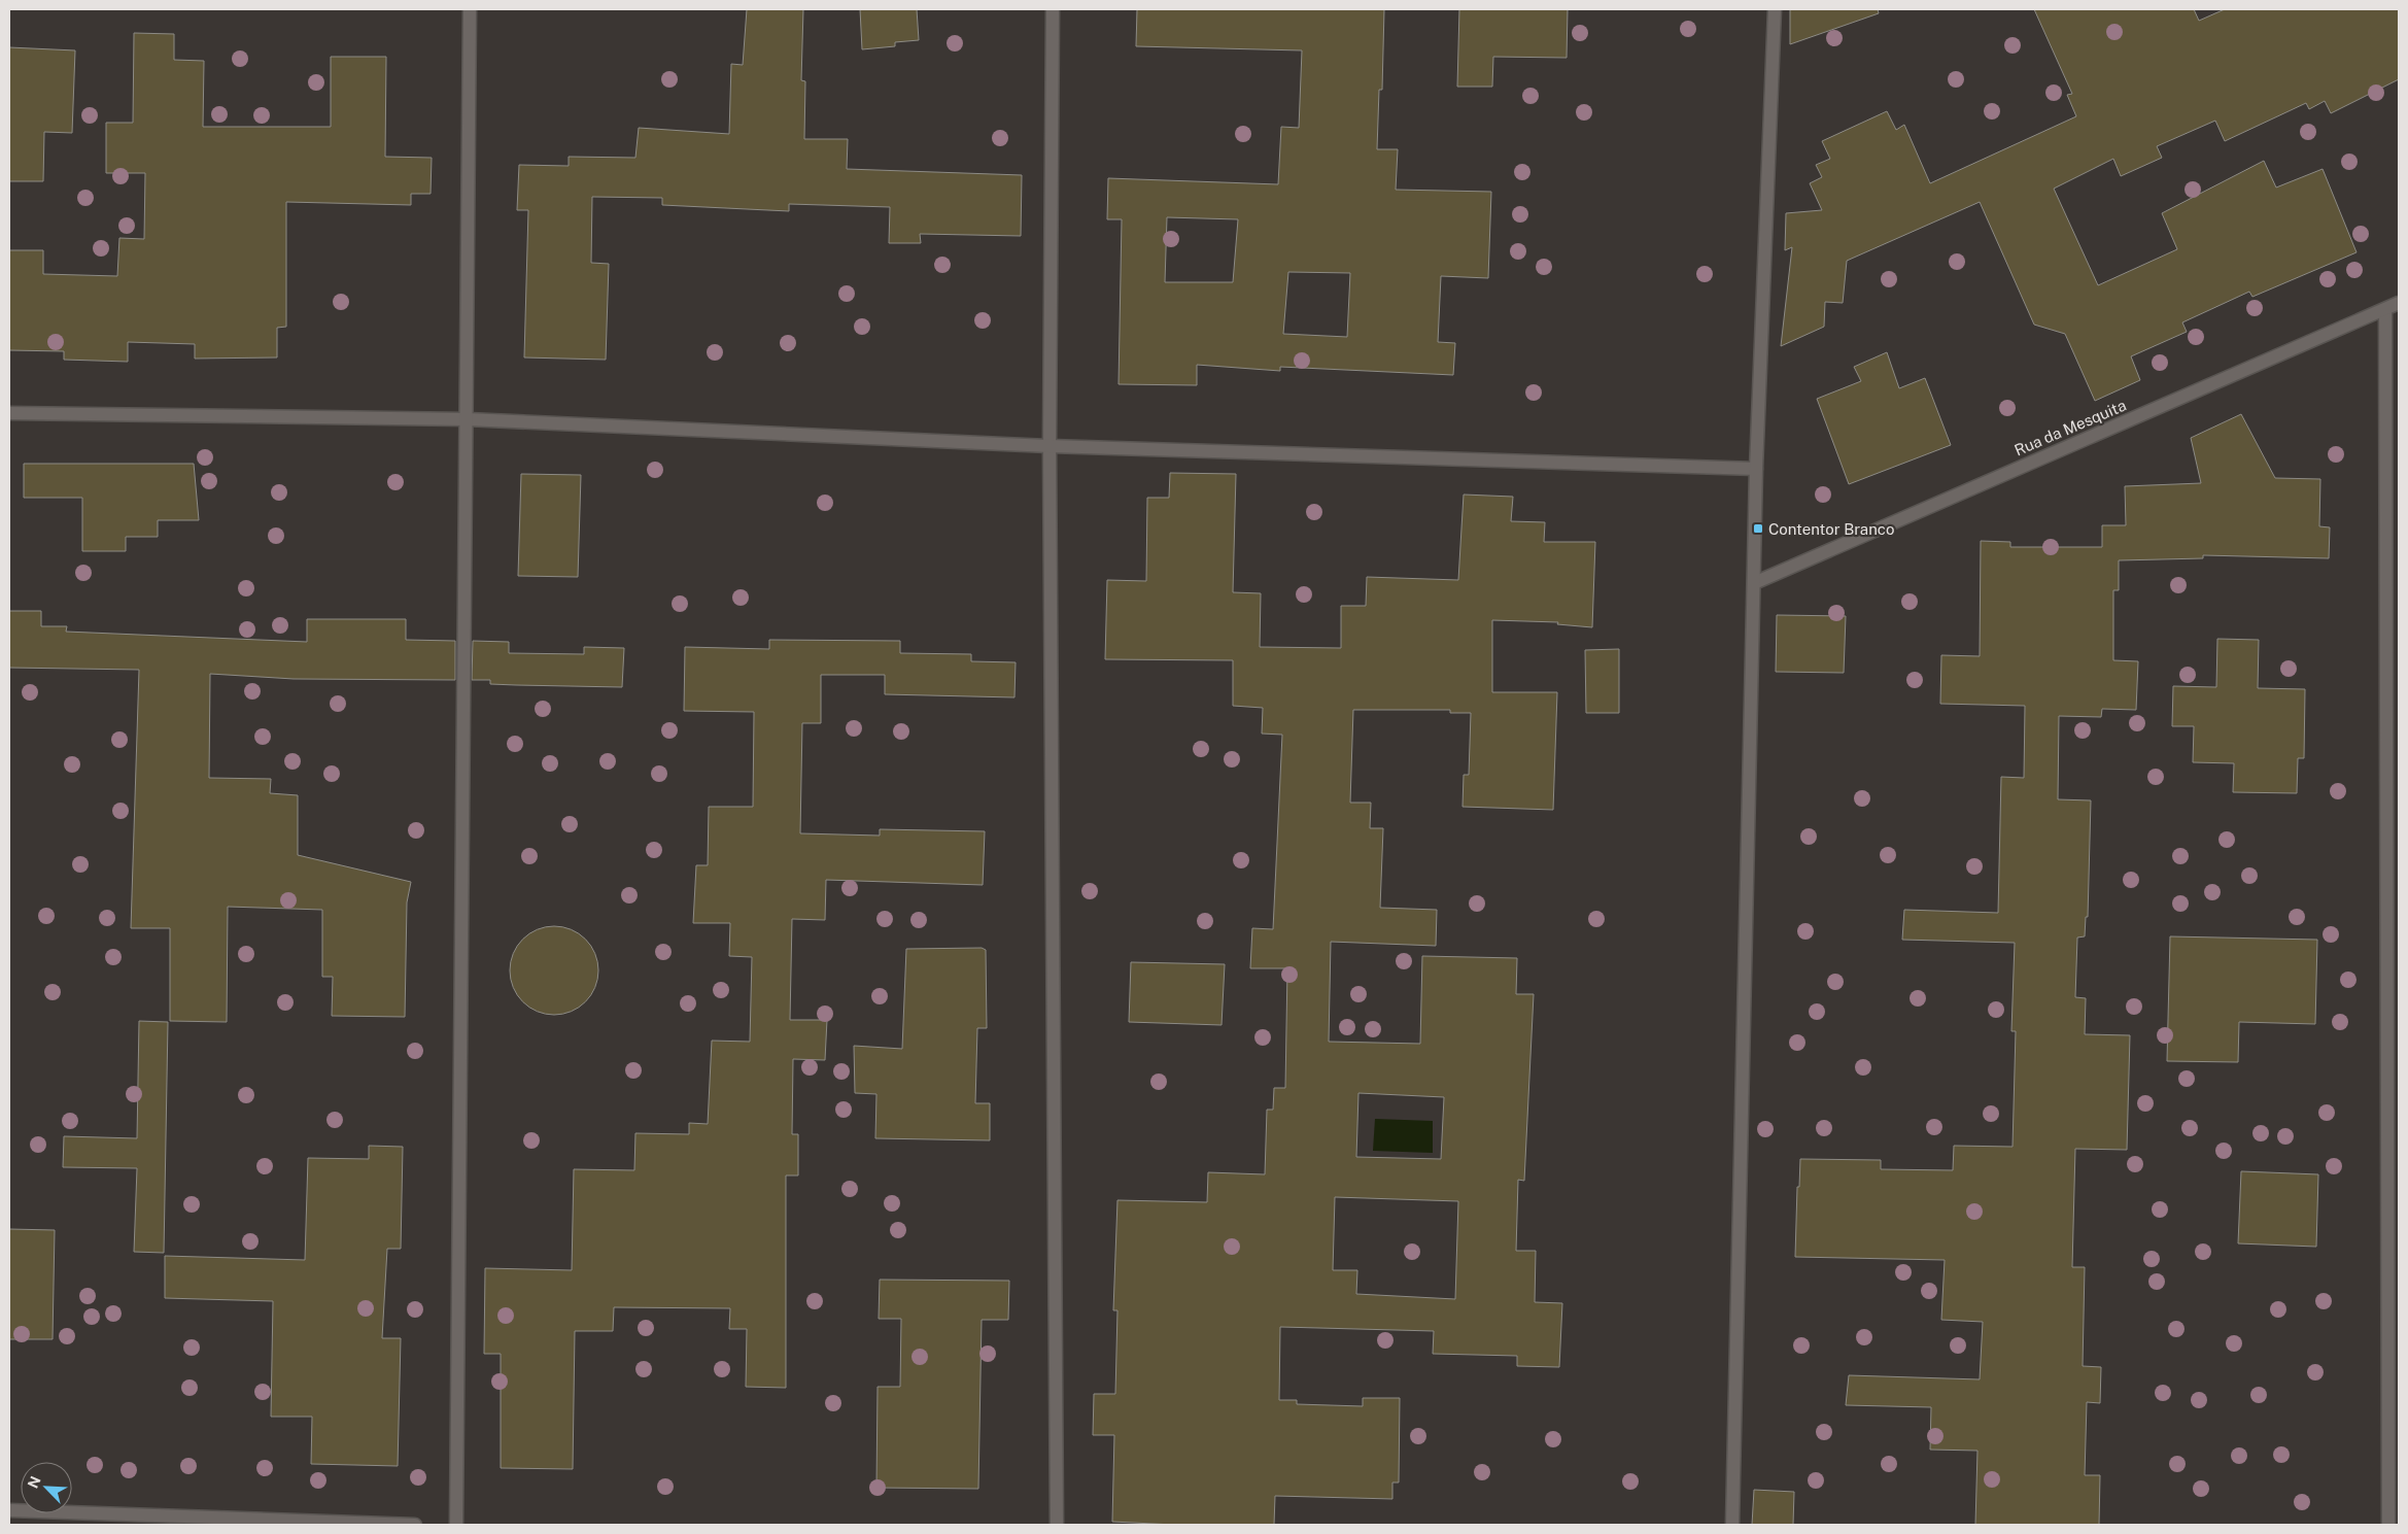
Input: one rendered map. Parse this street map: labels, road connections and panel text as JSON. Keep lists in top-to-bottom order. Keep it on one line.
{"streets":{"street":["Rua da Mesquita"]},"places":{"transit":["Contentor Branco"]},"north":"top left"}
